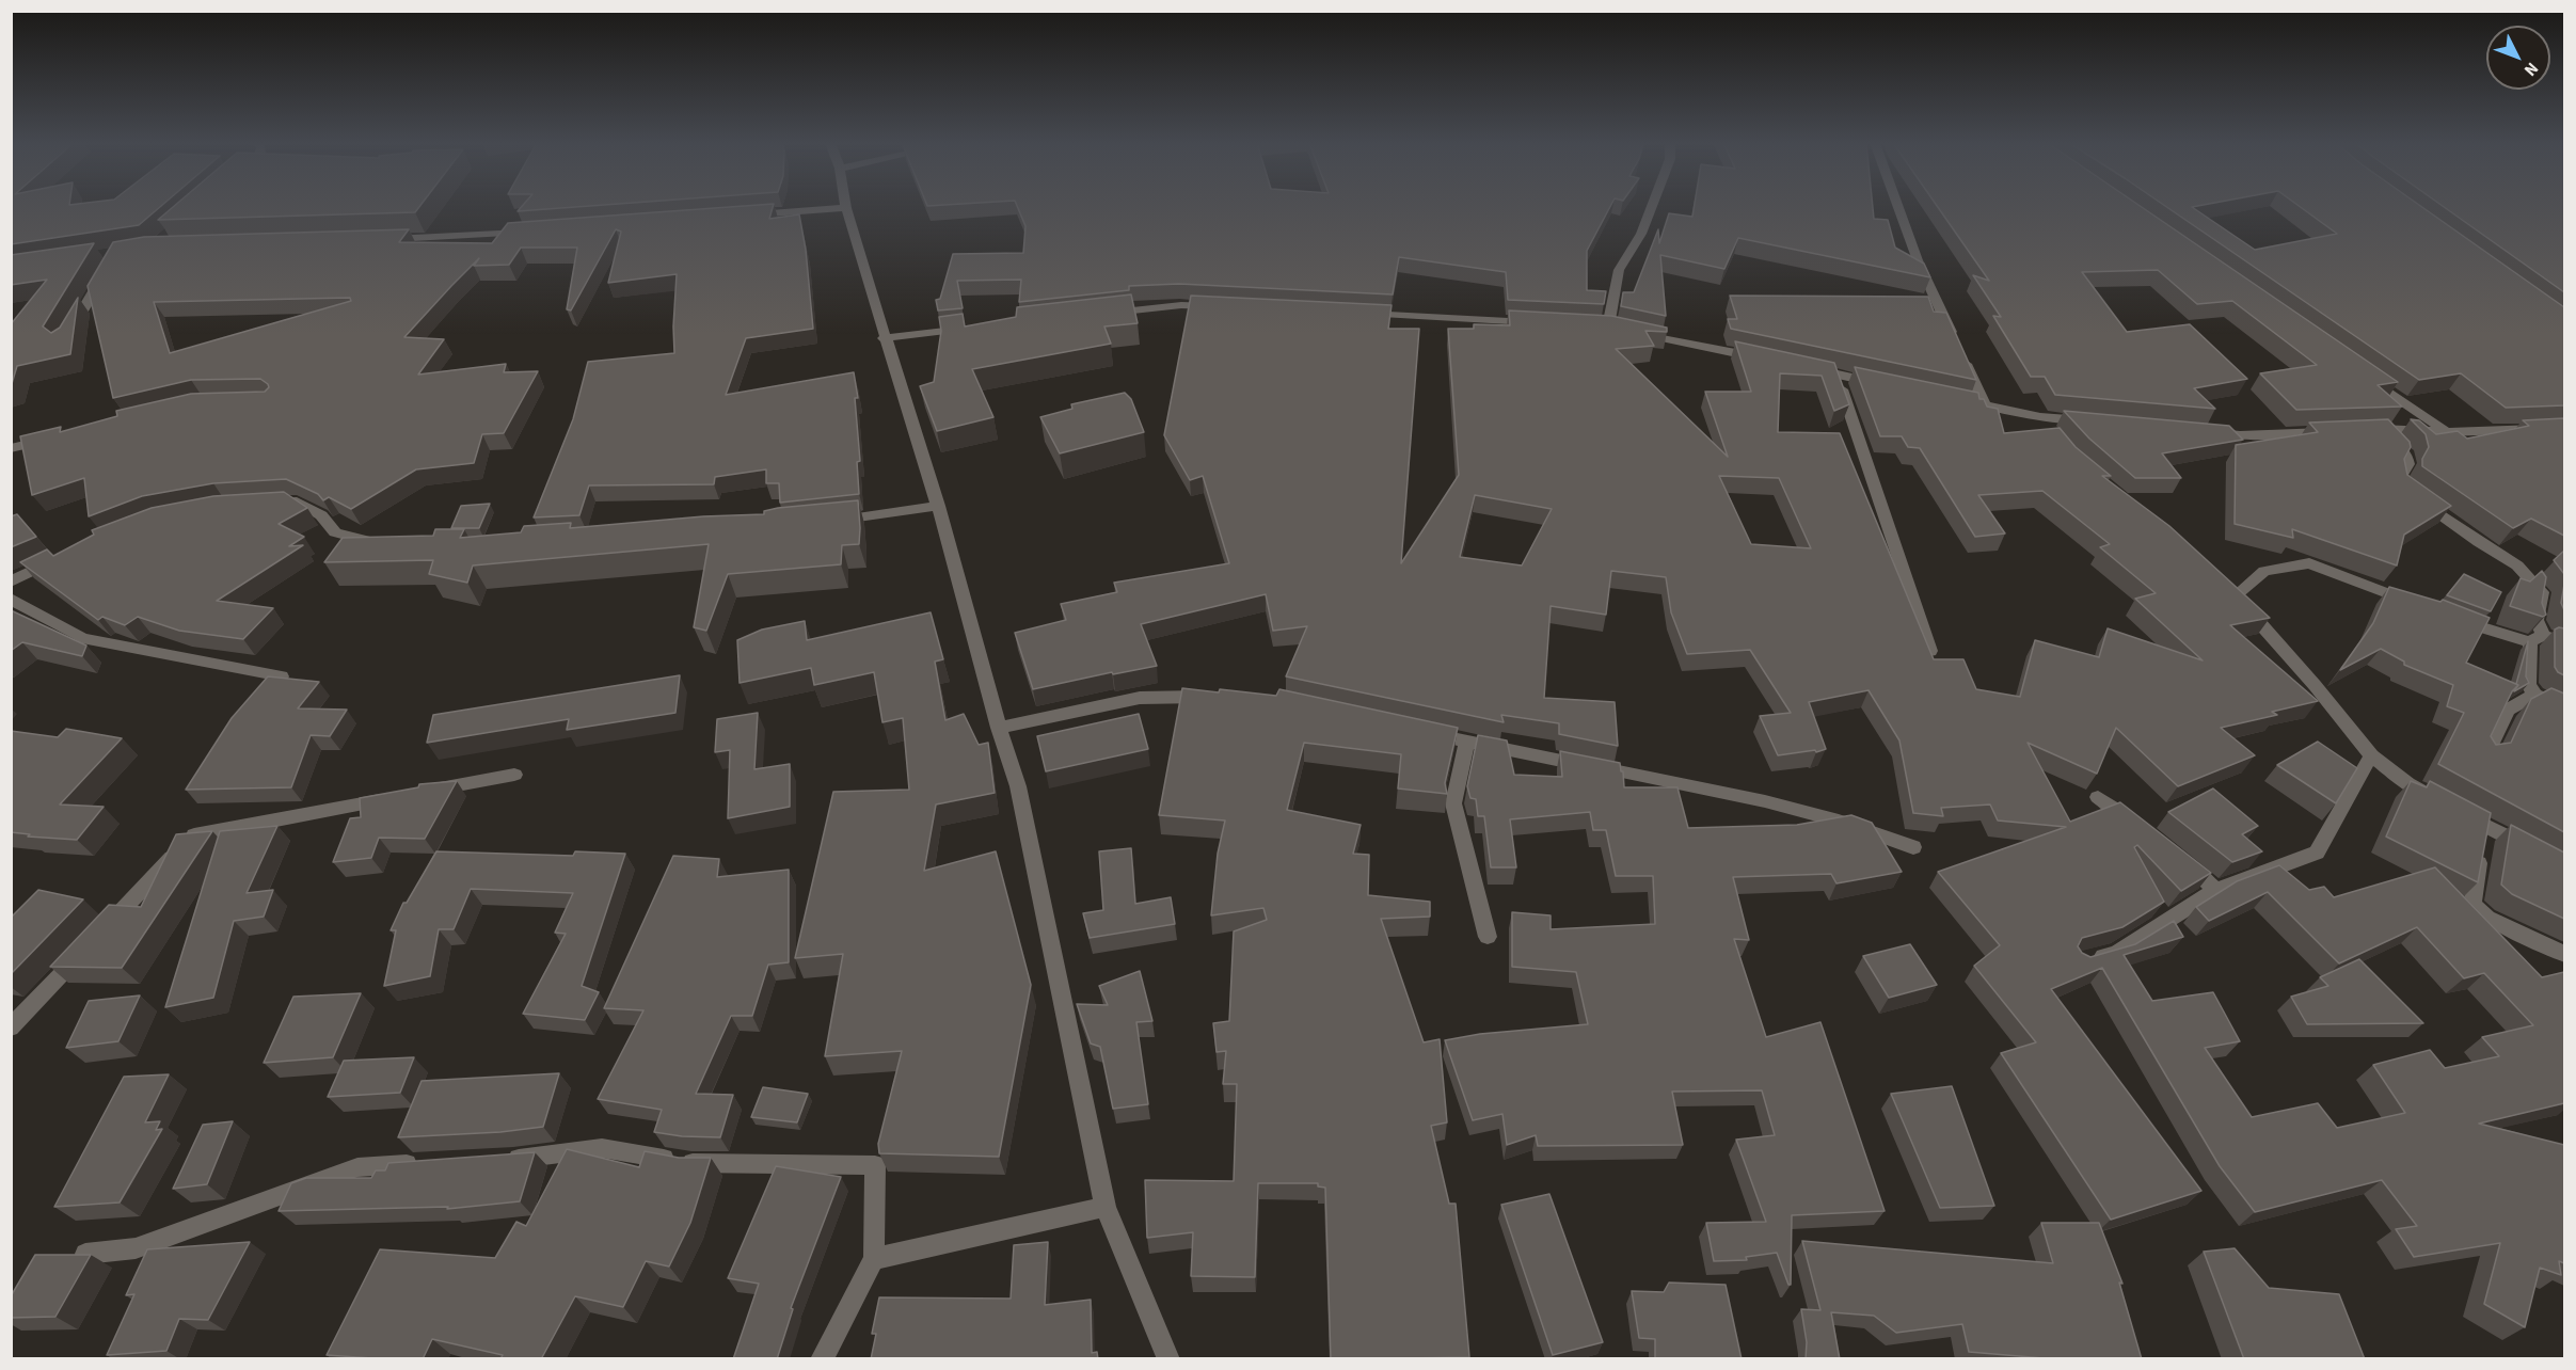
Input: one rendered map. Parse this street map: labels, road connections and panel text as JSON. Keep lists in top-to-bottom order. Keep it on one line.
{"north":"bottom right"}
